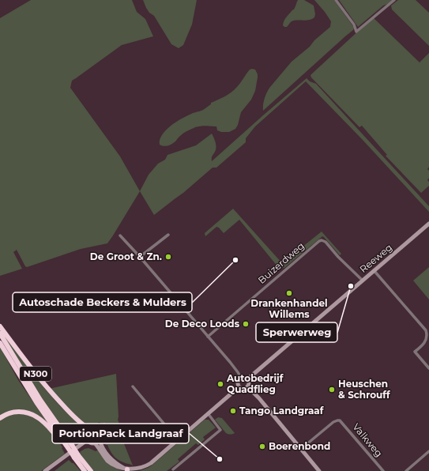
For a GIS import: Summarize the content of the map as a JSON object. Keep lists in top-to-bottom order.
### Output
{
  "streets": {
    "highway": ["N300"],
    "street": ["Reeweg", "Buizerdweg", "Valkweg"]
  },
  "crossings": [
    ["Reeweg", "Buizerdweg"]
  ],
  "places": [
    "De Groot & Zn.",
    "Autoschade Beckers & Mulders",
    "Sperwerweg",
    "Drankenhandel Willems",
    "De Deco Loods",
    "Autobedrijf Quadflieg",
    "Heuschen & Schrouff",
    "Tango Landgraaf",
    "Boerenbond",
    "PortionPack Landgraaf"
  ]
}
